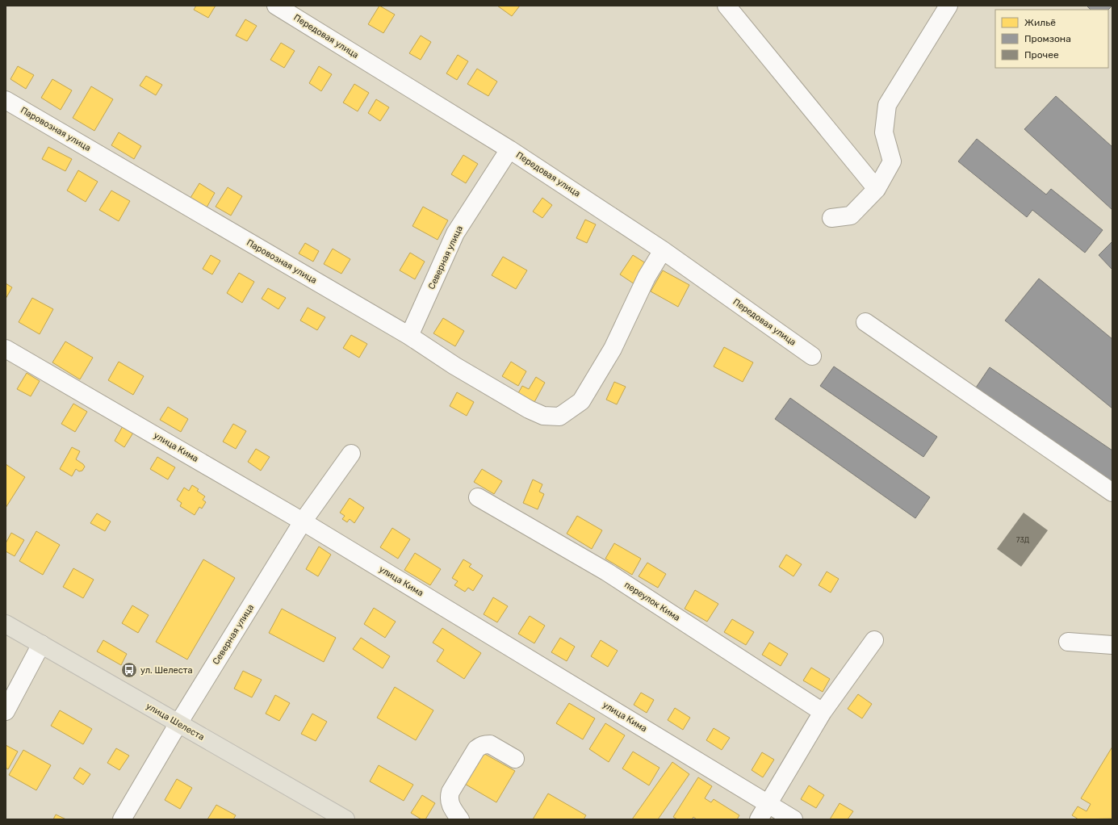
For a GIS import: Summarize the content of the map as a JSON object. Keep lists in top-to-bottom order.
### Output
{
  "streets": {
    "main road": ["улица Шелеста"],
    "street": [
      "Передовая улица",
      "Паровозная улица",
      "Северная улица",
      "улица Кима",
      "переулок Кима"
    ]
  },
  "crossings": [
    ["Передовая улица", "Паровозная улица"],
    ["Передовая улица", "Северная улица"],
    ["Паровозная улица", "Северная улица"],
    ["Северная улица", "улица Кима"],
    ["Северная улица", "улица Шелеста"]
  ],
  "places": {
    "bus stop": ["ул. Шелеста"]
  },
  "house_numbers": ["73Д"],
  "legend": ["Жильё", "Промзона", "Прочее"]
}
